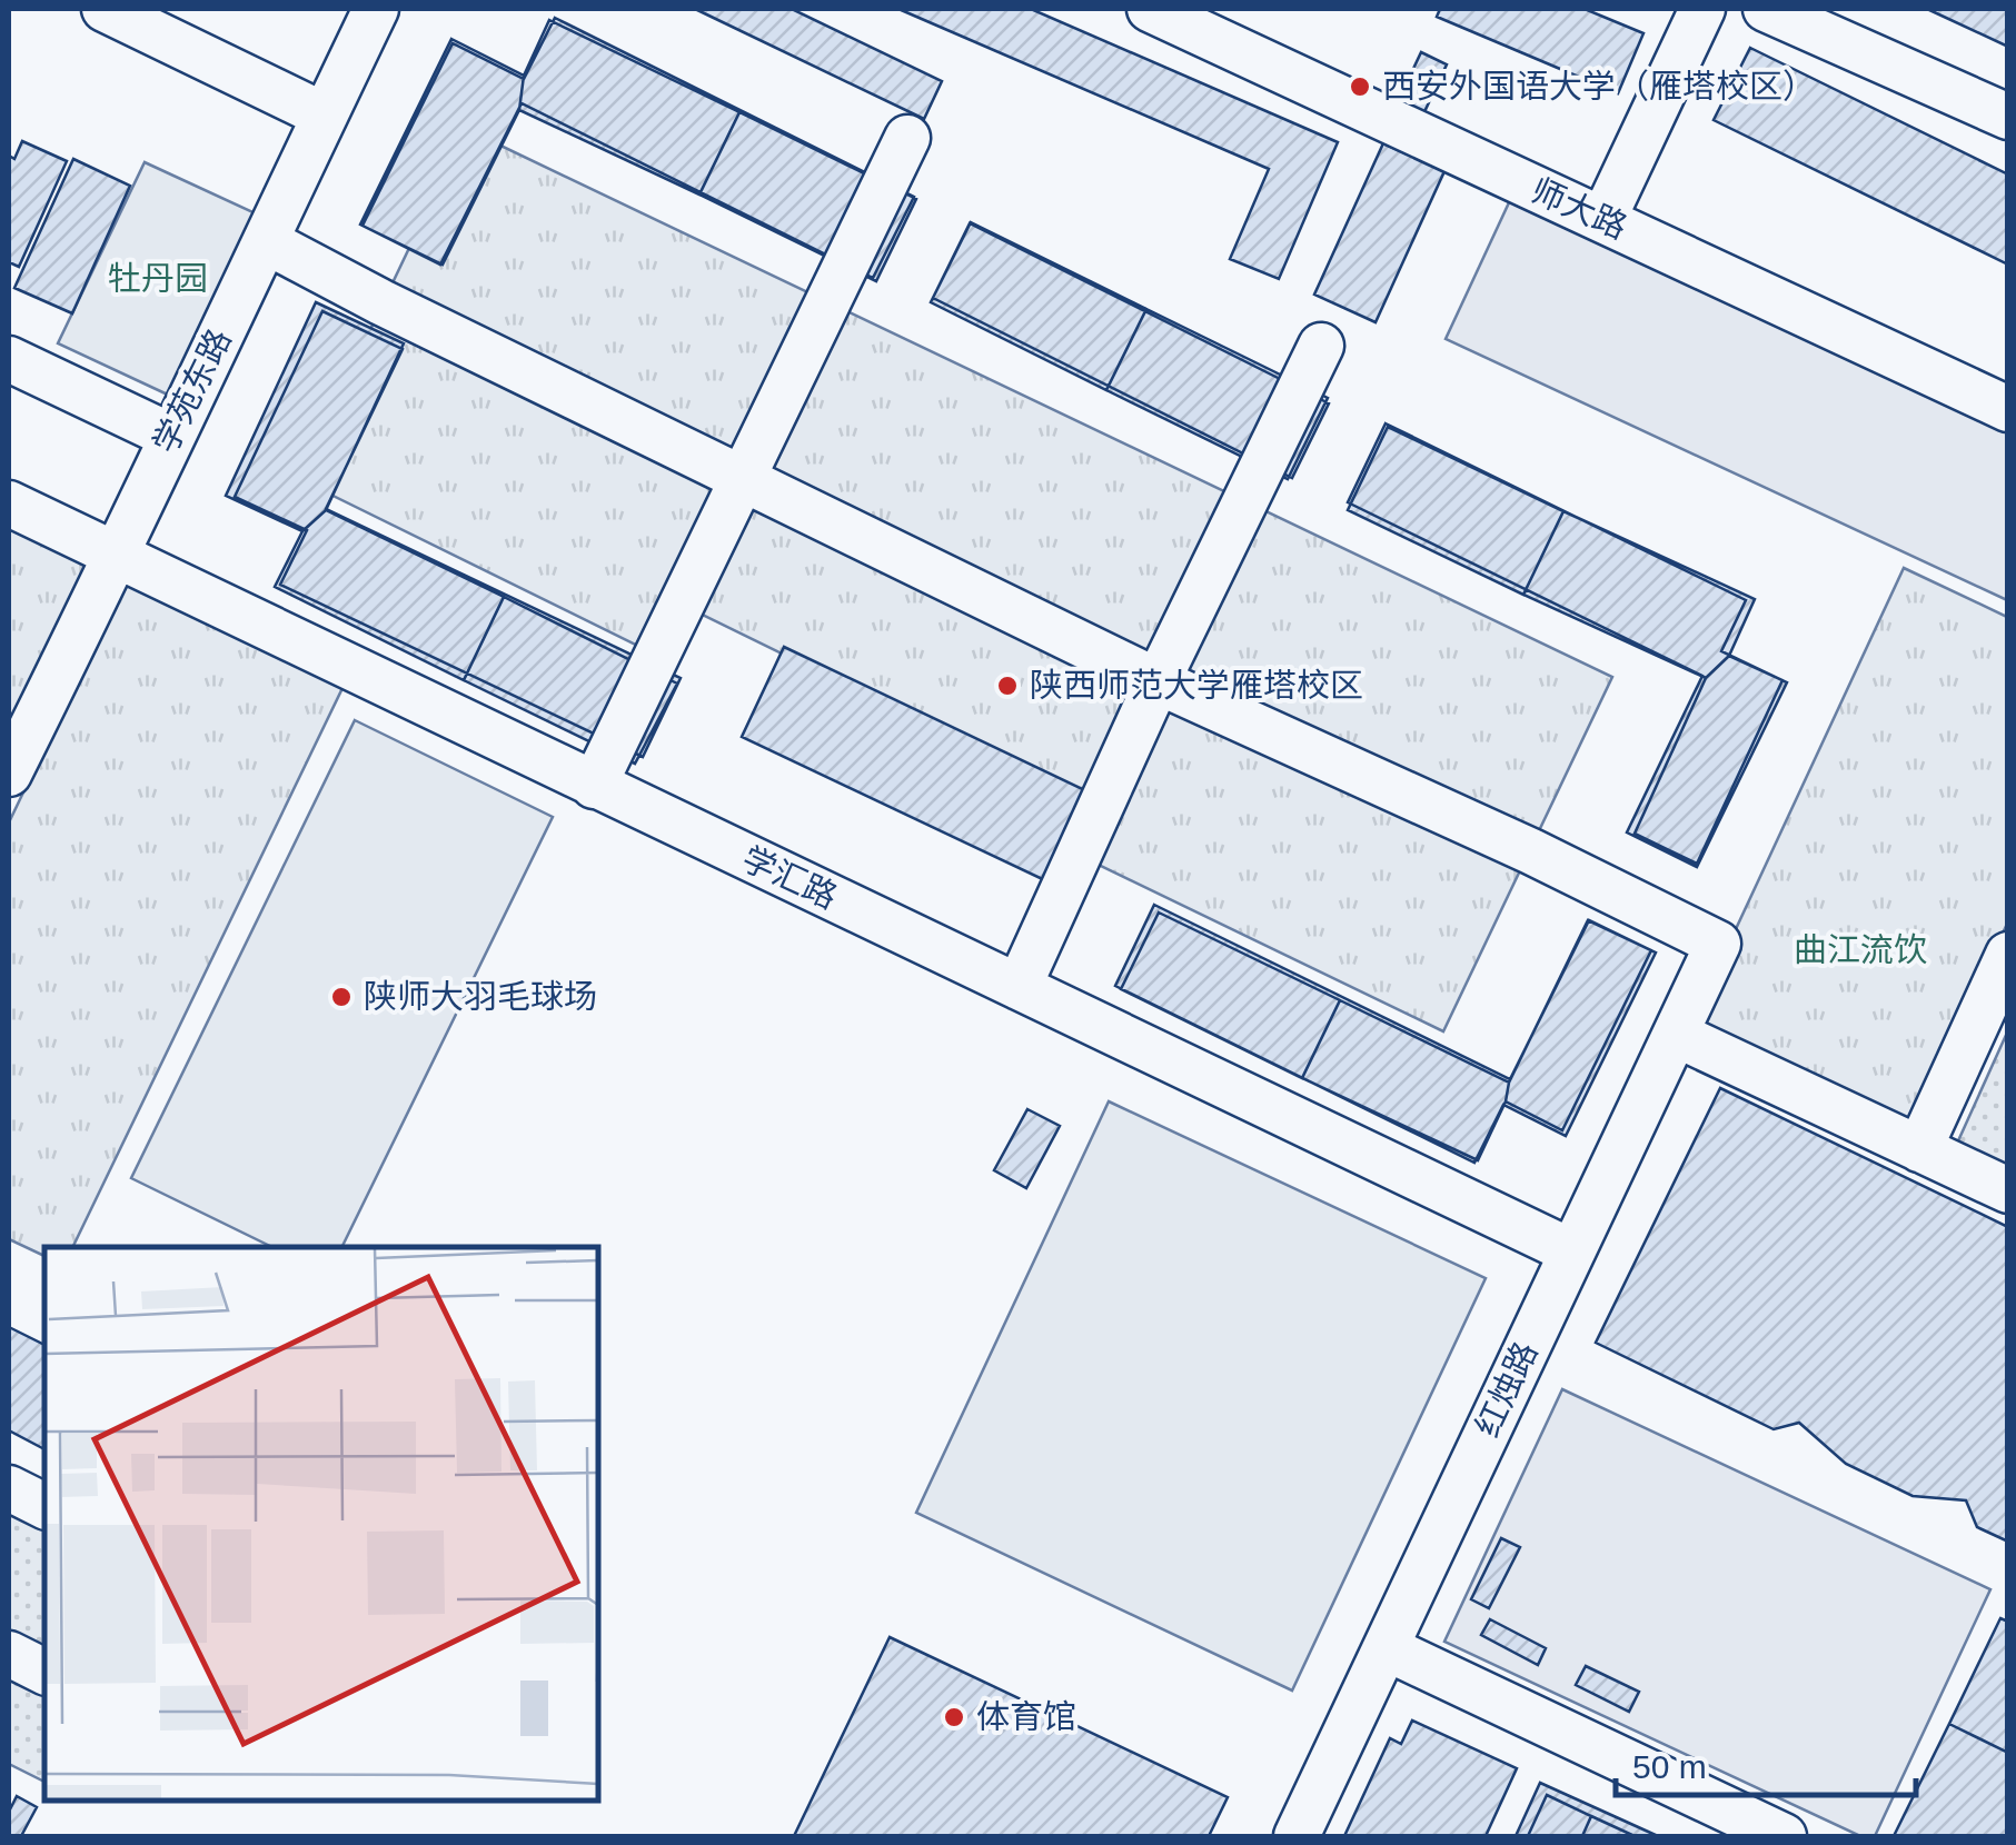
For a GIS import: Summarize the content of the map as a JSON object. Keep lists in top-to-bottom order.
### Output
{
  "streets": {
    "street": [
      "师大路",
      "学苑东路",
      "学汇路",
      "红烛路"
    ]
  },
  "crossings": [
    ["学苑东路", "学汇路"],
    ["学汇路", "红烛路"]
  ],
  "parks": ["牡丹园", "曲江流饮"],
  "places": [
    "西安外国语大学（雁塔校区）",
    "陕西师范大学雁塔校区",
    "陕师大羽毛球场",
    "体育馆"
  ],
  "scale_bar": "50 m"
}
